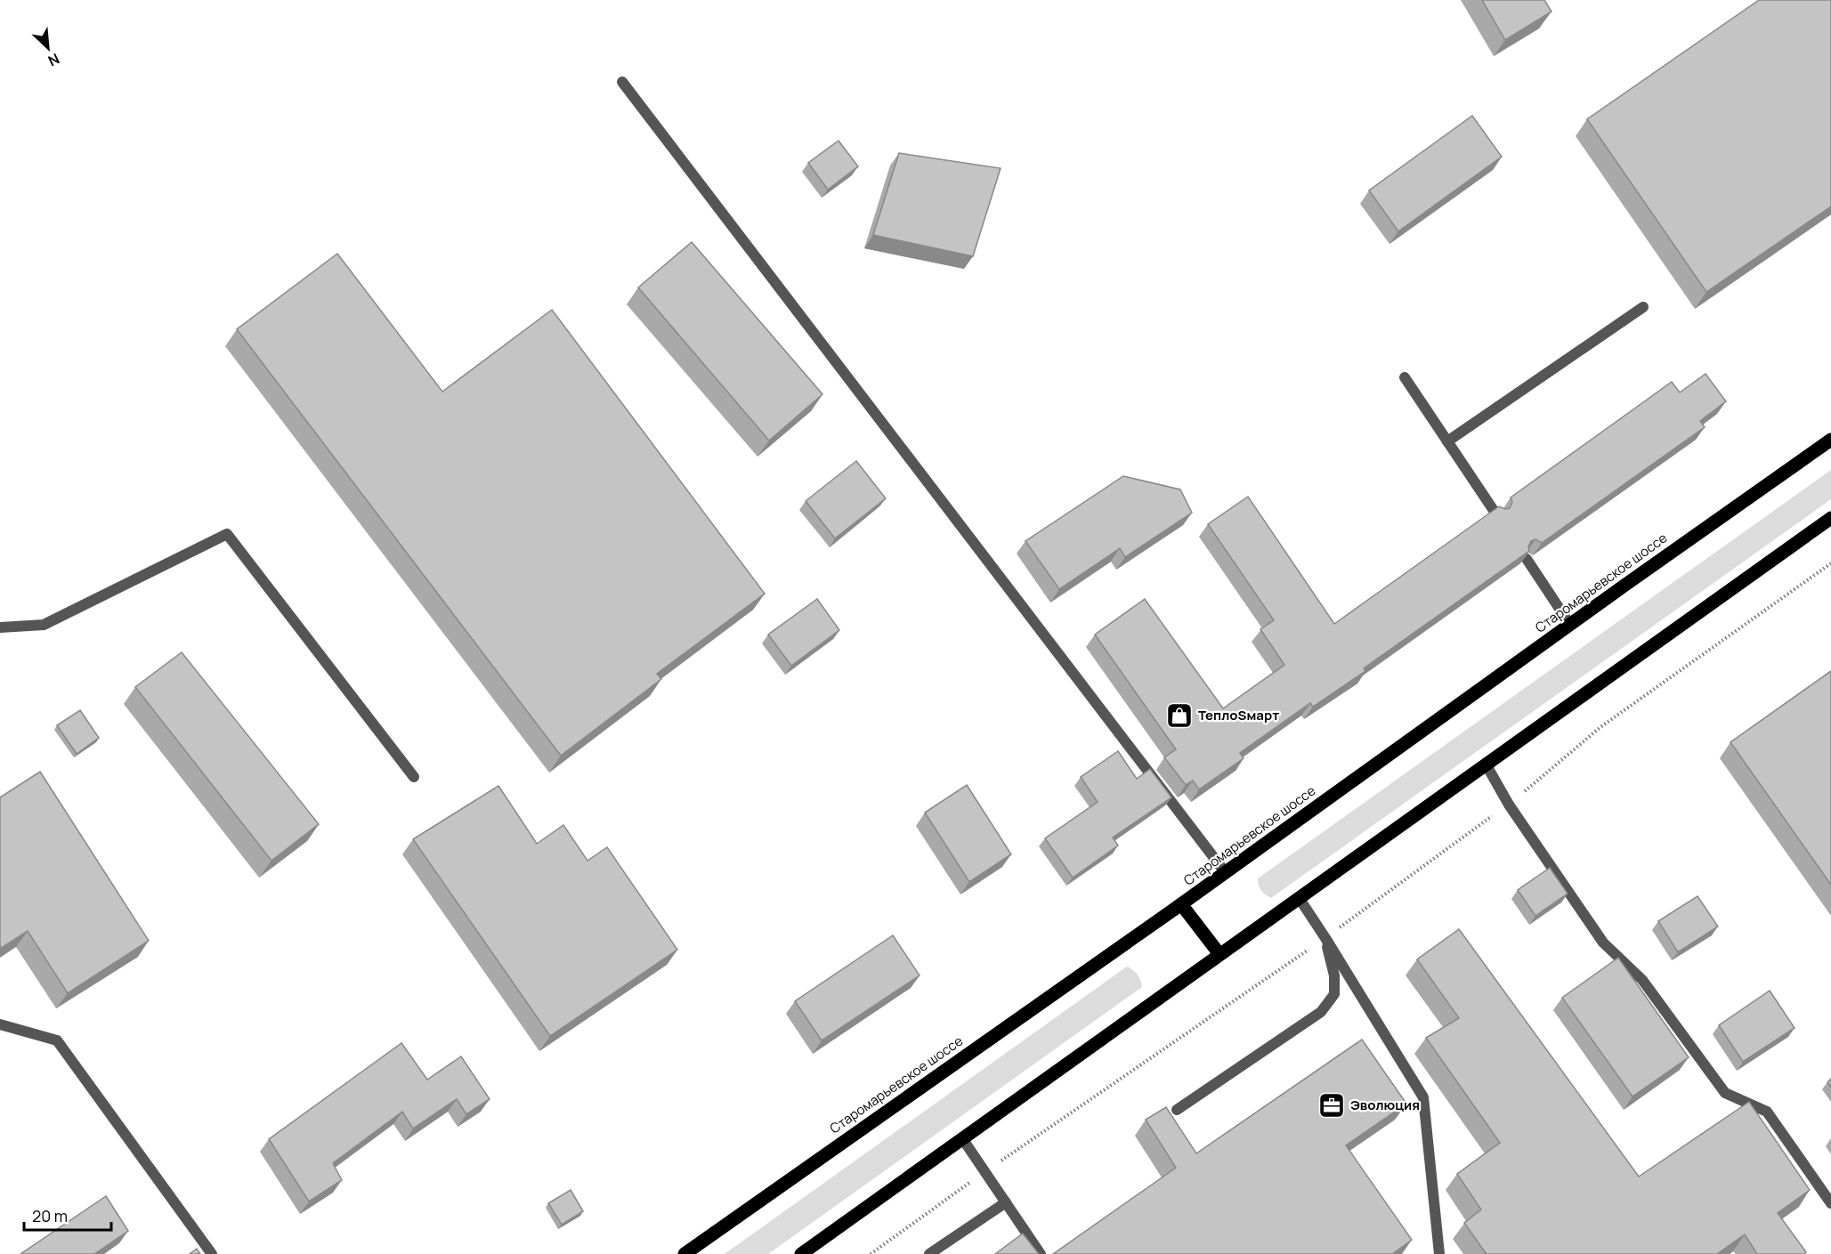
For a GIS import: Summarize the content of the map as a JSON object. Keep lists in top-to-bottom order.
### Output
{
  "streets": {
    "main road": ["Старомарьевское шоссе"]
  },
  "places": {
    "shop": ["ТеплоSмарт"],
    "office": ["Эволюция"]
  },
  "scale_bar": "20 m",
  "north": "bottom right"
}
